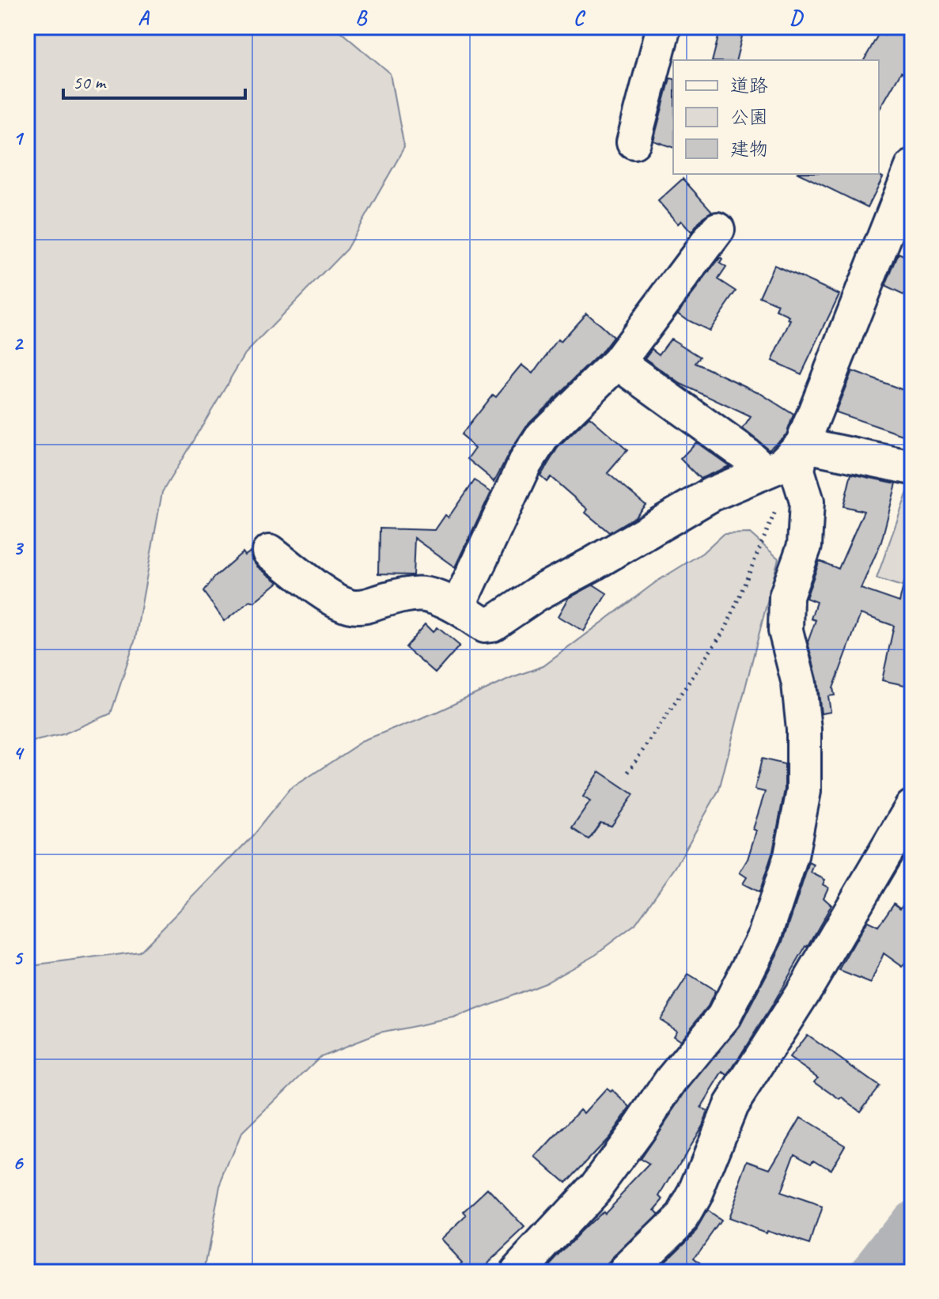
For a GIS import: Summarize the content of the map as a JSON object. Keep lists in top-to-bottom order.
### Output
{
  "legend": ["道路", "公園", "建物"],
  "scale_bar": "50 m",
  "grid": {
    "columns": [
      "A",
      "B",
      "C",
      "D"
    ],
    "rows": [
      "1",
      "2",
      "3",
      "4",
      "5",
      "6"
    ]
  }
}
